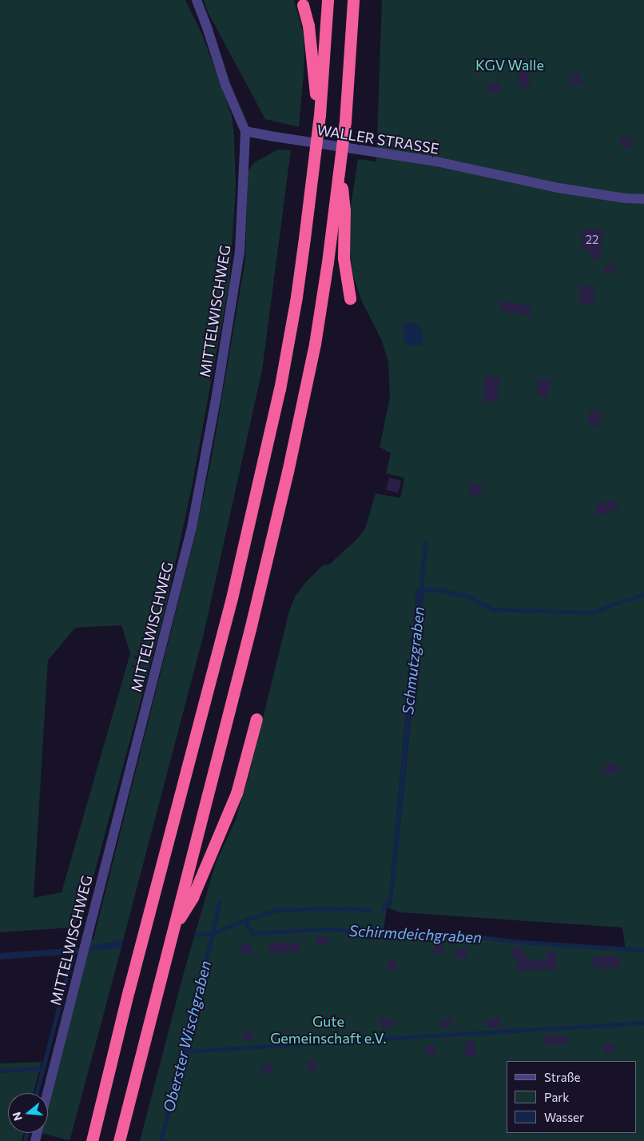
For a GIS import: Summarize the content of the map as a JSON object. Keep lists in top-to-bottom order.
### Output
{
  "streets": {
    "street": ["WALLER STRASSE", "MITTELWISCHWEG"]
  },
  "crossings": [
    ["WALLER STRASSE", "MITTELWISCHWEG"]
  ],
  "water": ["Schmutzgraben", "Schirmdeichgraben", "Oberster Wischgraben"],
  "parks": ["KGV Walle", "Gute Gemeinschaft e.V."],
  "house_numbers": ["22"],
  "legend": ["Straße", "Park", "Wasser"],
  "north": "left"
}
